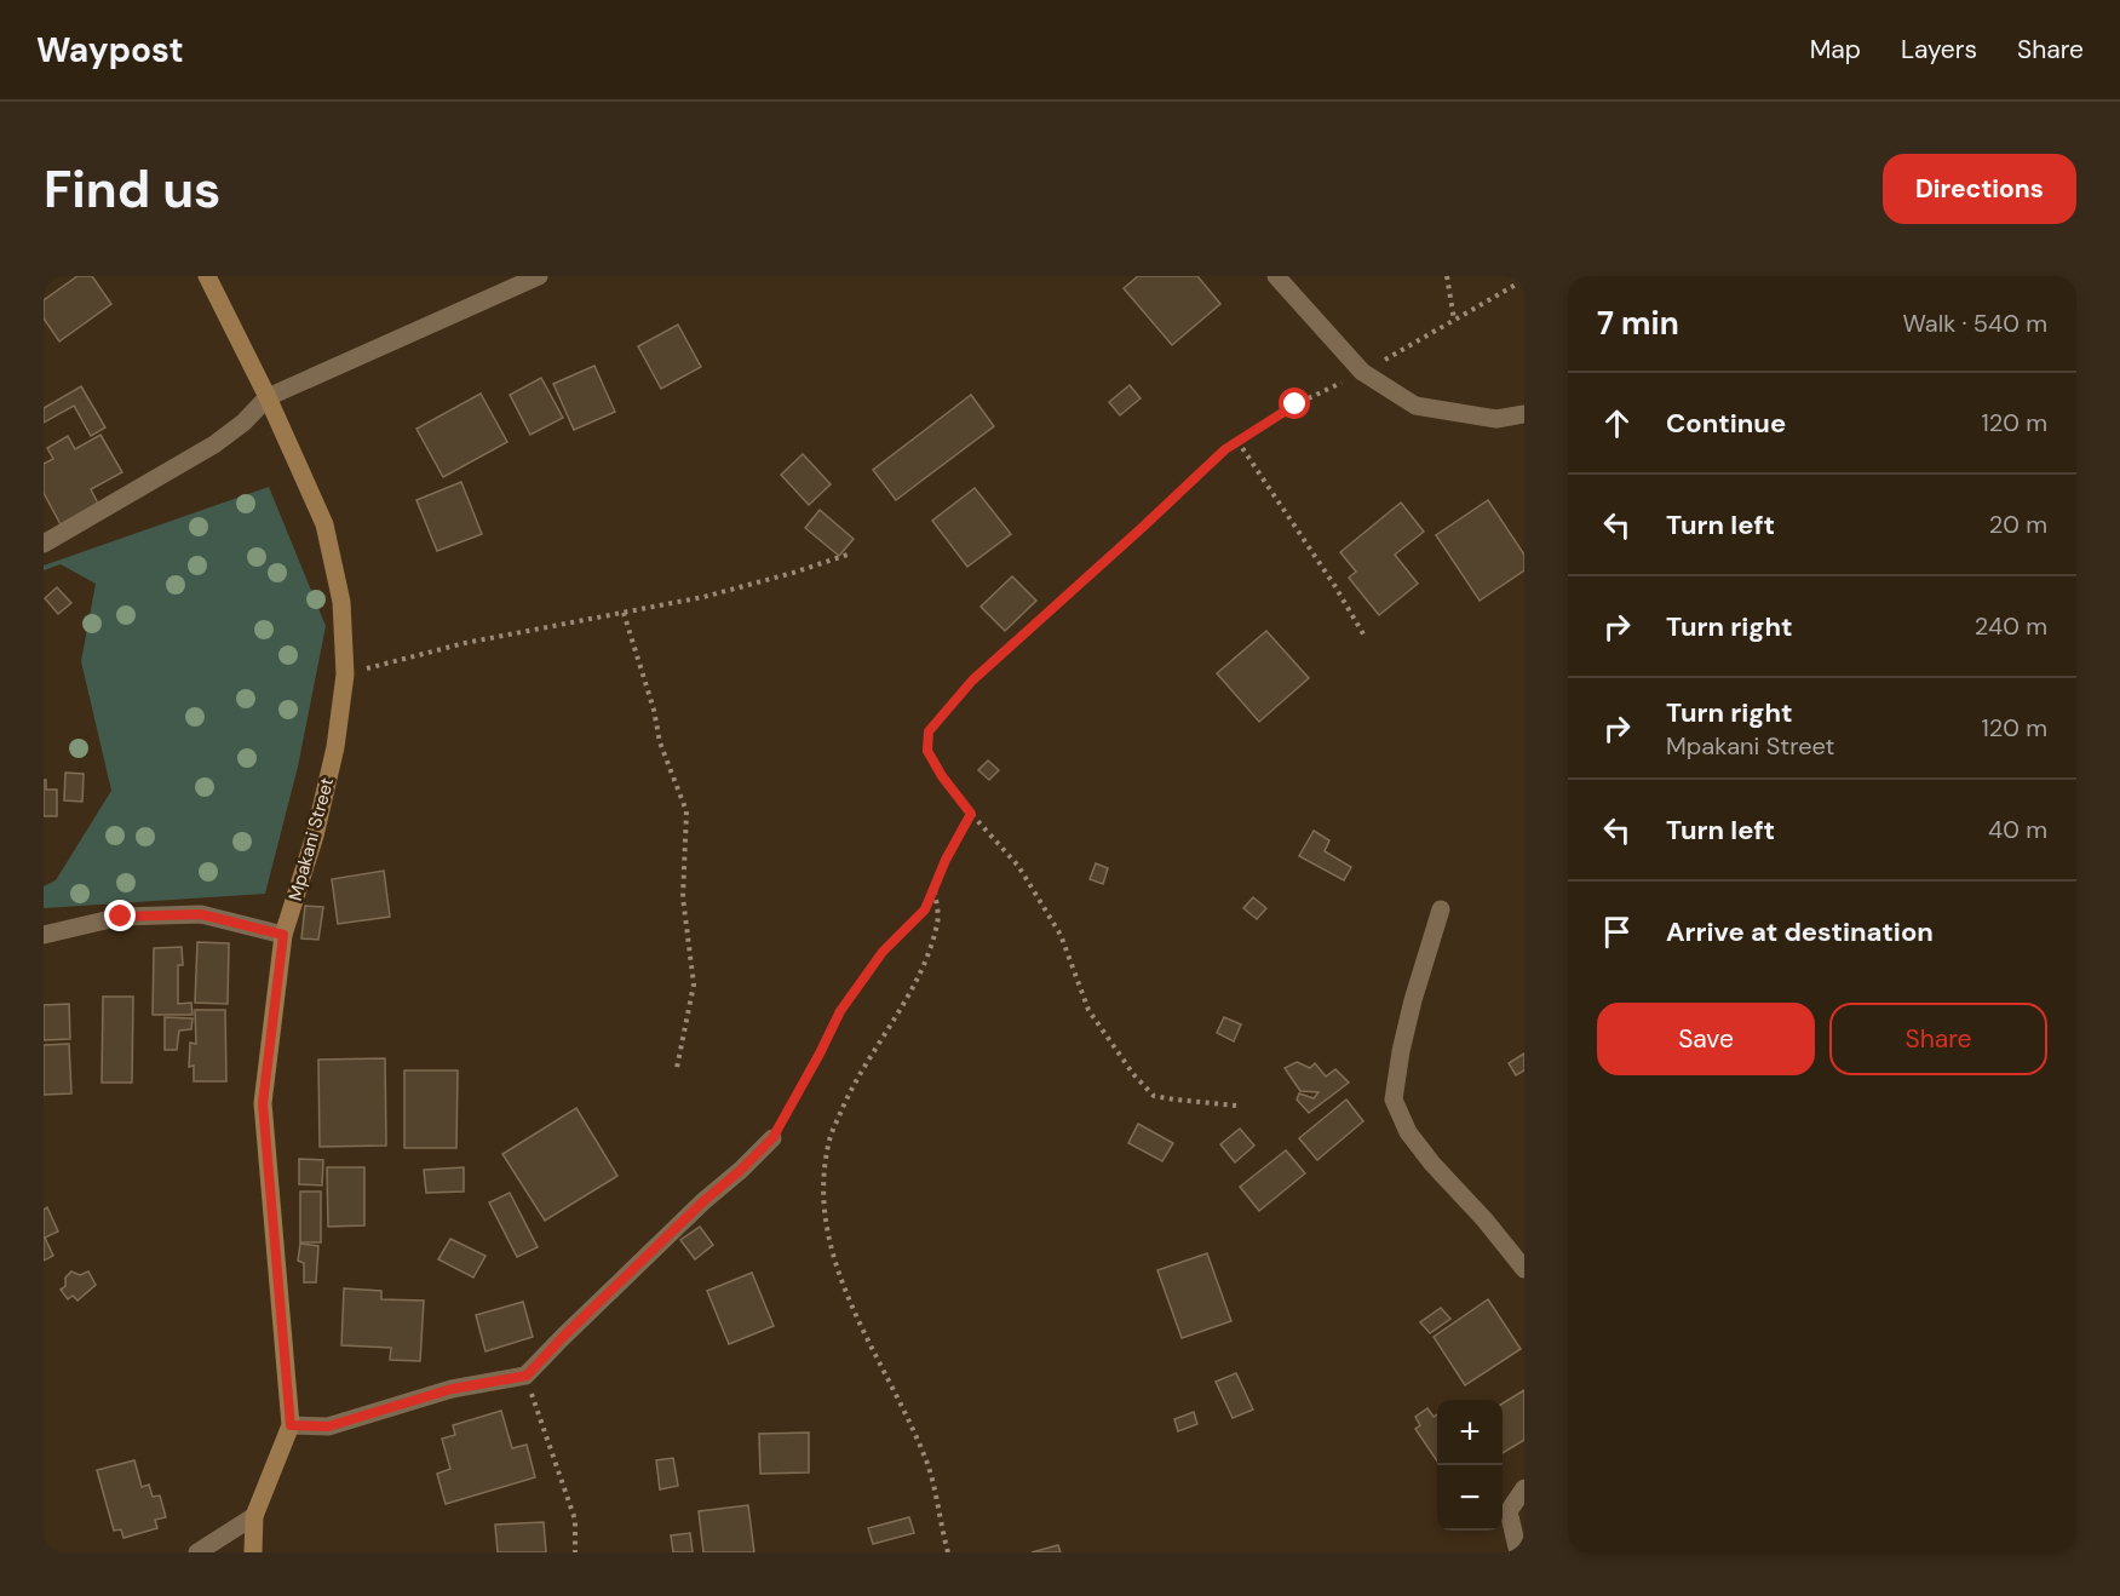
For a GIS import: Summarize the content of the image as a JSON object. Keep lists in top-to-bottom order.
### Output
{
  "streets": {
    "street": ["Mpakani Street"]
  },
  "page": {
    "header": "Waypost",
    "nav": ["Map", "Layers", "Share"],
    "buttons": [
      "Directions",
      ["Save", "Share"]
    ],
    "title": "Find us",
    "heading": ["7 min", "Walk · 540 m"],
    "list": [
      ["Continue", "120 m"],
      ["Turn left", "20 m"],
      ["Turn right", "240 m"],
      ["Turn right", "Mpakani Street", "120 m"],
      ["Turn left", "40 m"],
      "Arrive at destination"
    ],
    "map_buttons": ["+", "−"]
  }
}
